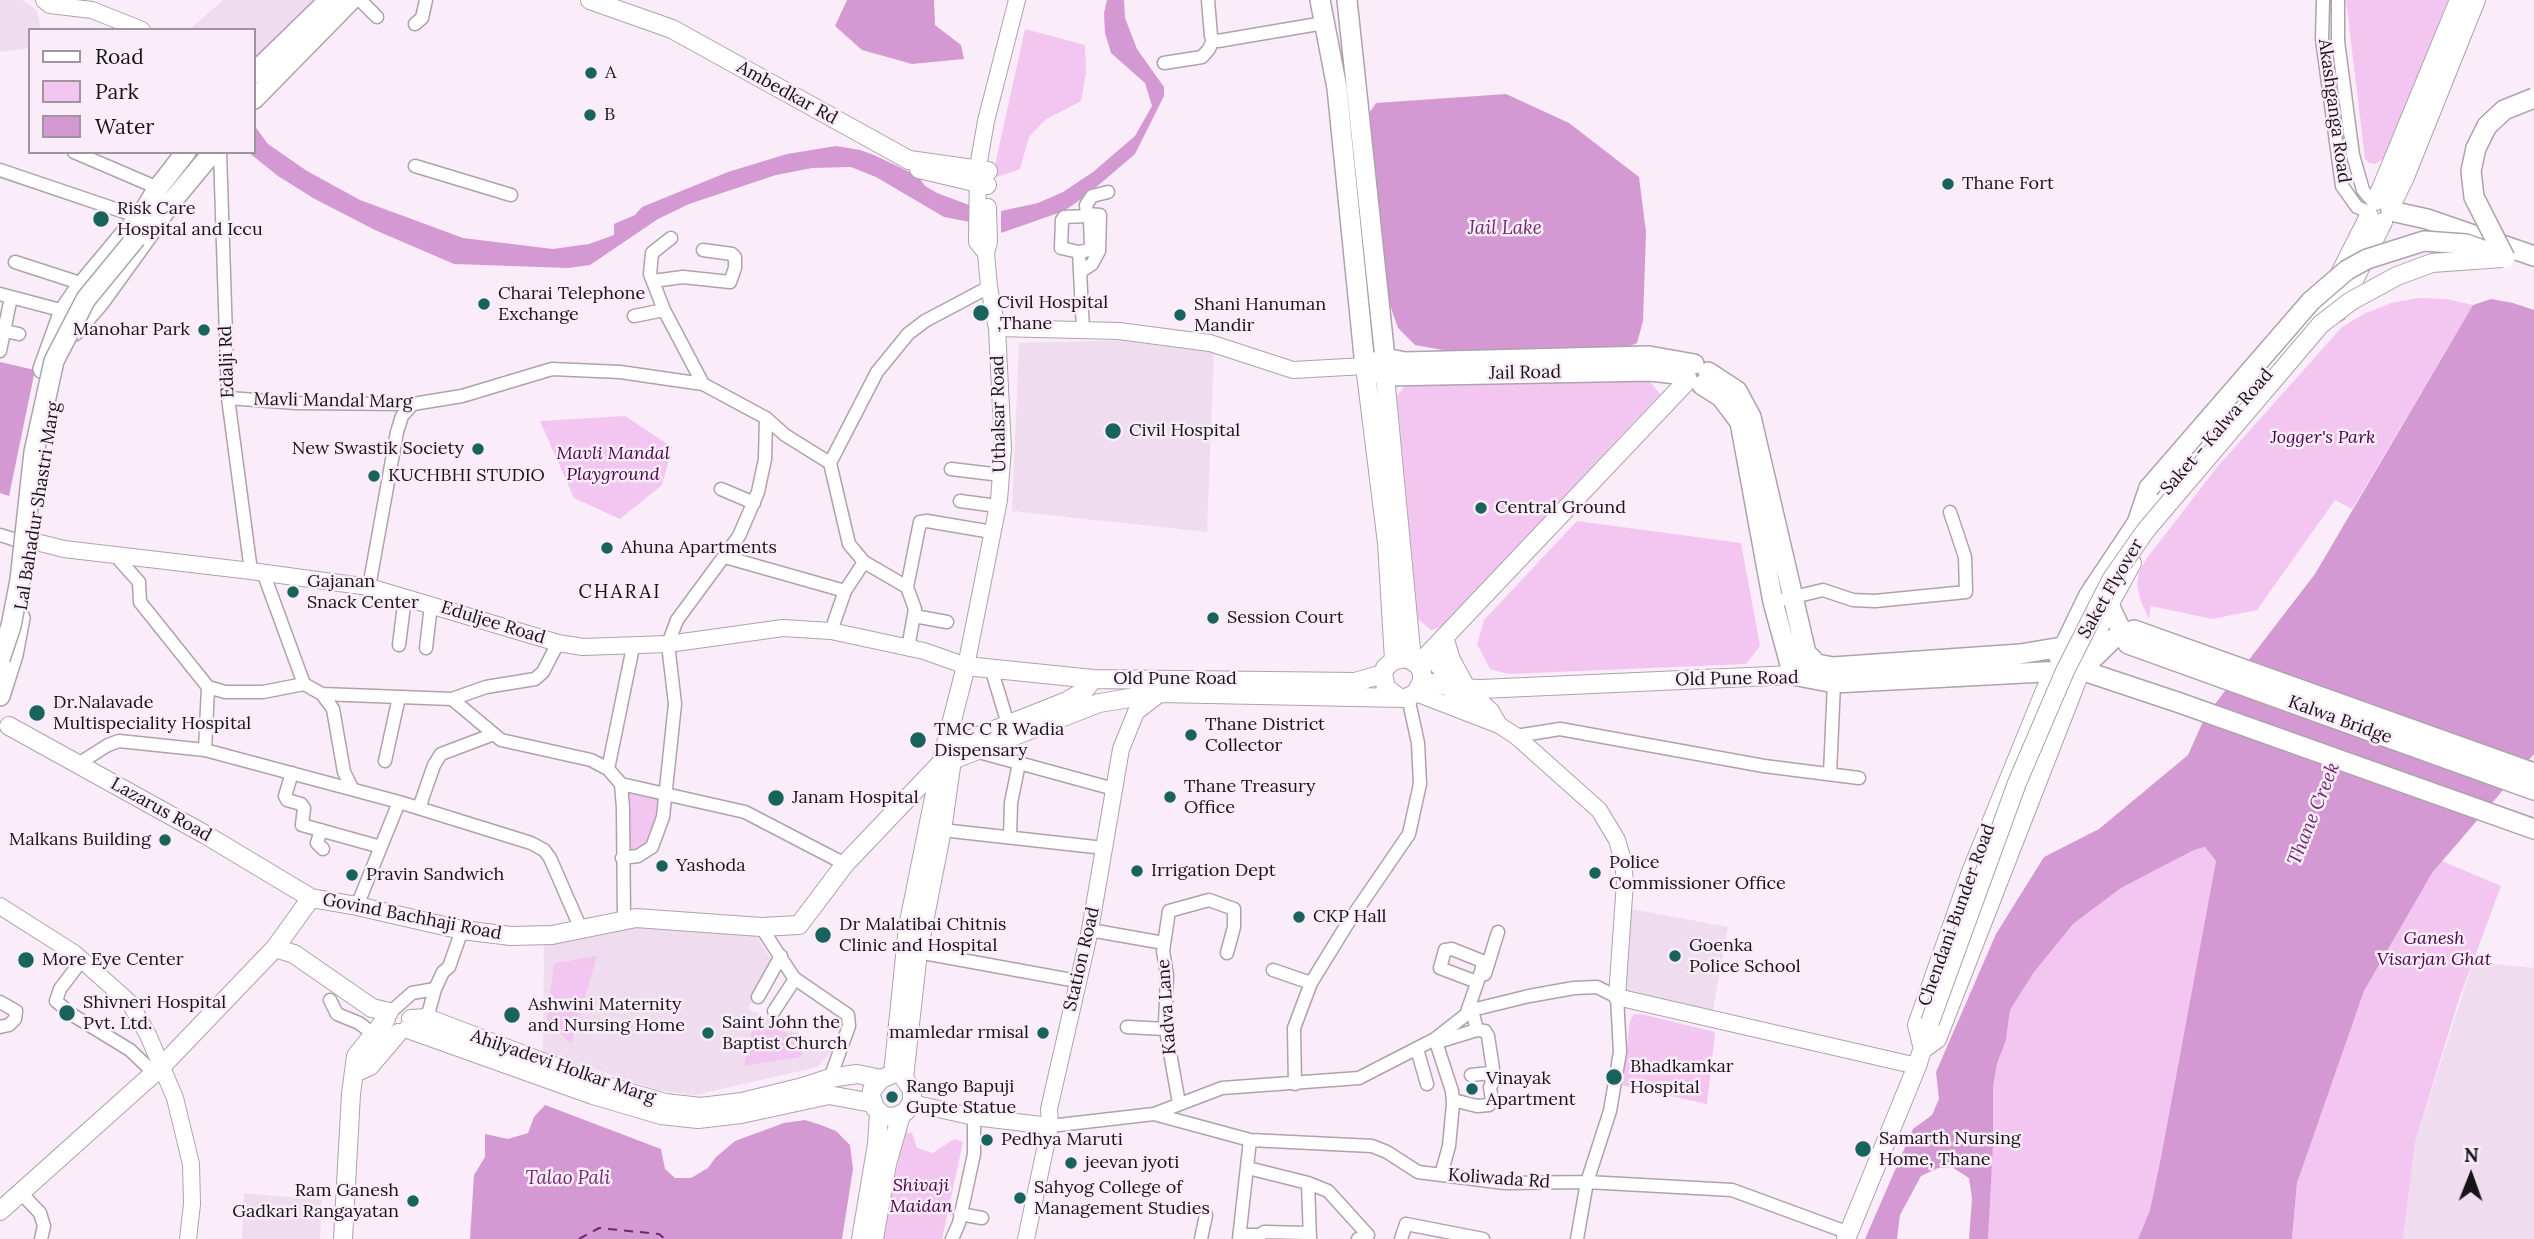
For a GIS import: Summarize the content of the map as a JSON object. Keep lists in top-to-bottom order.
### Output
{
  "streets": {
    "main road": [
      "Ambedkar Rd",
      "Saket - Kalwa Road",
      "Lal Bahadur Shastri Marg",
      "Saket Flyover",
      "Old Pune Road",
      "Kalwa Bridge",
      "Lazarus Road",
      "Chendani Bunder Road",
      "Govind Bachhaji Road",
      "Ahilyadevi Holkar Marg"
    ],
    "street": [
      "Akashganga Road",
      "Edalji Rd",
      "Mavli Mandal Marg",
      "Uthalsar Road",
      "Eduljee Road",
      "Station Road",
      "Kadva Lane",
      "Koliwada Rd"
    ]
  },
  "crossings": [
    ["Ambedkar Rd", "Uthalsar Road"],
    ["Akashganga Road", "Saket - Kalwa Road"],
    ["Edalji Rd", "Mavli Mandal Marg"],
    ["Edalji Rd", "Eduljee Road"],
    ["Uthalsar Road", "Eduljee Road"],
    ["Uthalsar Road", "Old Pune Road"],
    ["Saket - Kalwa Road", "Saket Flyover"],
    ["Saket - Kalwa Road", "Old Pune Road"],
    ["Lal Bahadur Shastri Marg", "Eduljee Road"],
    ["Saket Flyover", "Chendani Bunder Road"],
    ["Eduljee Road", "Old Pune Road"],
    ["Old Pune Road", "Chendani Bunder Road"],
    ["Old Pune Road", "Govind Bachhaji Road"],
    ["Old Pune Road", "Station Road"],
    ["Lazarus Road", "Govind Bachhaji Road"],
    ["Chendani Bunder Road", "Koliwada Rd"],
    ["Station Road", "Kadva Lane"]
  ],
  "districts": ["CHARAI"],
  "water": ["Jail Lake", "Thane Creek", "Talao Pali"],
  "parks": [
    "Jogger's Park",
    "Mavli Mandal Playground",
    "Ganesh Visarjan Ghat",
    "Shivaji Maidan"
  ],
  "places": [
    "A",
    "B",
    "Thane Fort",
    "Risk Care Hospital and Iccu",
    "Charai Telephone Exchange",
    "Civil Hospital ,Thane",
    "Shani Hanuman Mandir",
    "Manohar Park",
    "Civil Hospital",
    "New Swastik Society",
    "KUCHBHI STUDIO",
    "Central Ground",
    "Ahuna Apartments",
    "Gajanan Snack Center",
    "Session Court",
    "Dr.Nalavade Multispeciality Hospital",
    "Thane District Collector",
    "TMC C R Wadia Dispensary",
    "Thane Treasury Office",
    "Janam Hospital",
    "Malkans Building",
    "Yashoda",
    "Irrigation Dept",
    "Police Commissioner Office",
    "Pravin Sandwich",
    "CKP Hall",
    "Dr Malatibai Chitnis Clinic and Hospital",
    "Goenka Police School",
    "More Eye Center",
    "Shivneri Hospital Pvt. Ltd.",
    "Ashwini Maternity and Nursing Home",
    "Saint John the Baptist Church",
    "mamledar rmisal",
    "Bhadkamkar Hospital",
    "Vinayak Apartment",
    "Rango Bapuji Gupte Statue",
    "Pedhya Maruti",
    "Samarth Nursing Home, Thane",
    "jeevan jyoti",
    "Sahyog College of Management Studies",
    "Ram Ganesh Gadkari Rangayatan"
  ],
  "legend": ["Road", "Park", "Water"],
  "north": "top"
}
